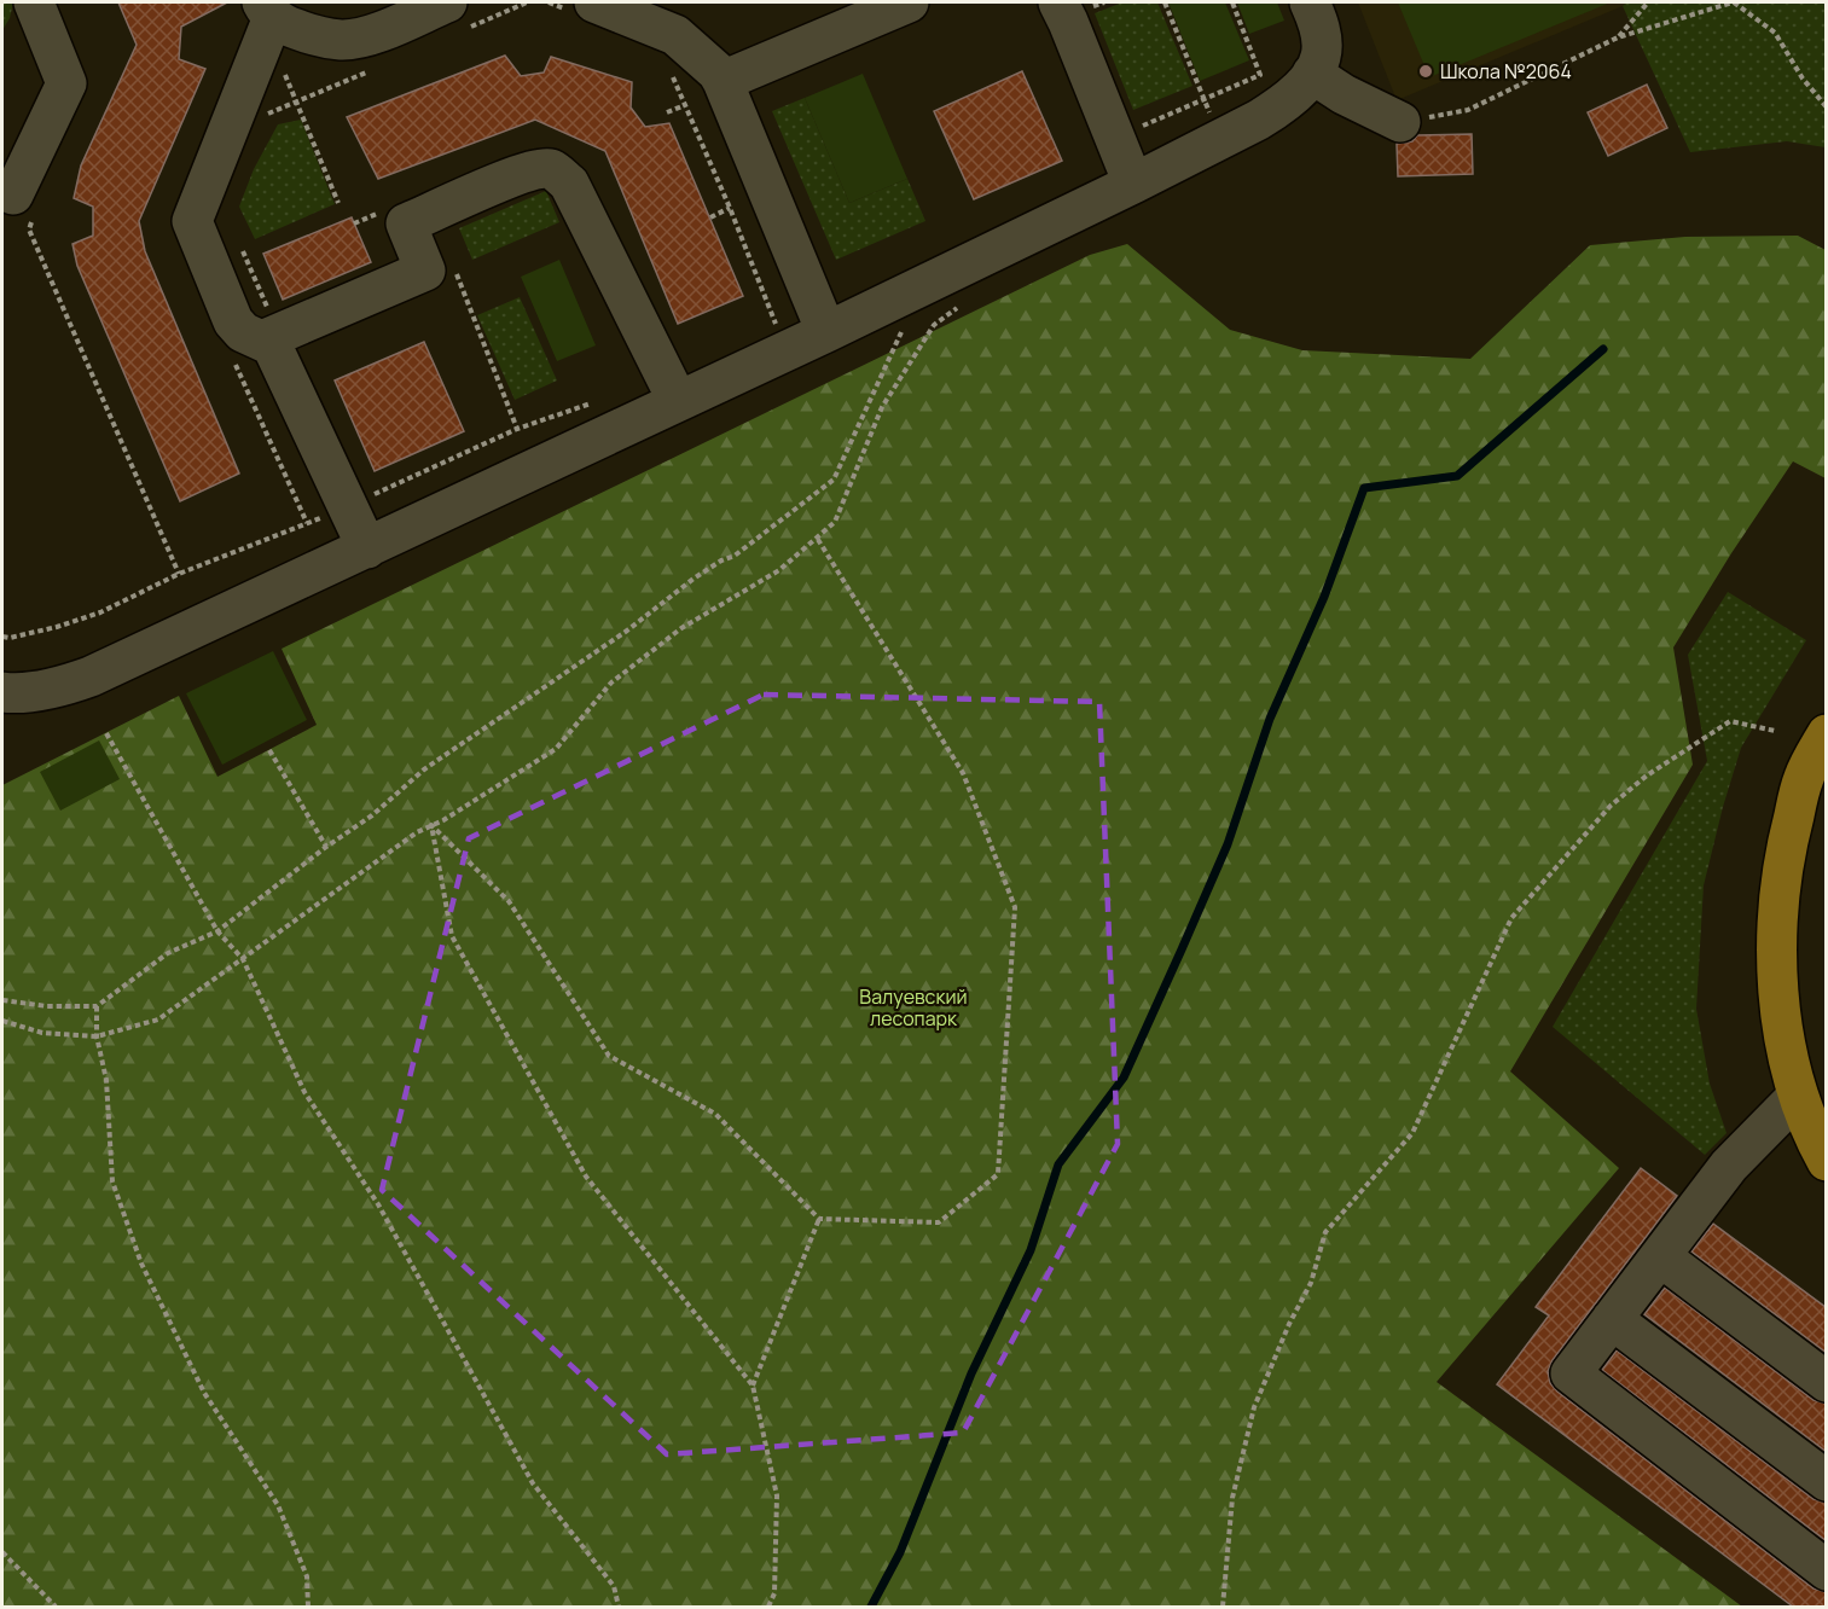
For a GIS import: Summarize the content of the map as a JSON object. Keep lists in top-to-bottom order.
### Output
{
  "parks": ["Валуевский лесопарк"],
  "places": ["Школа №2064"]
}
